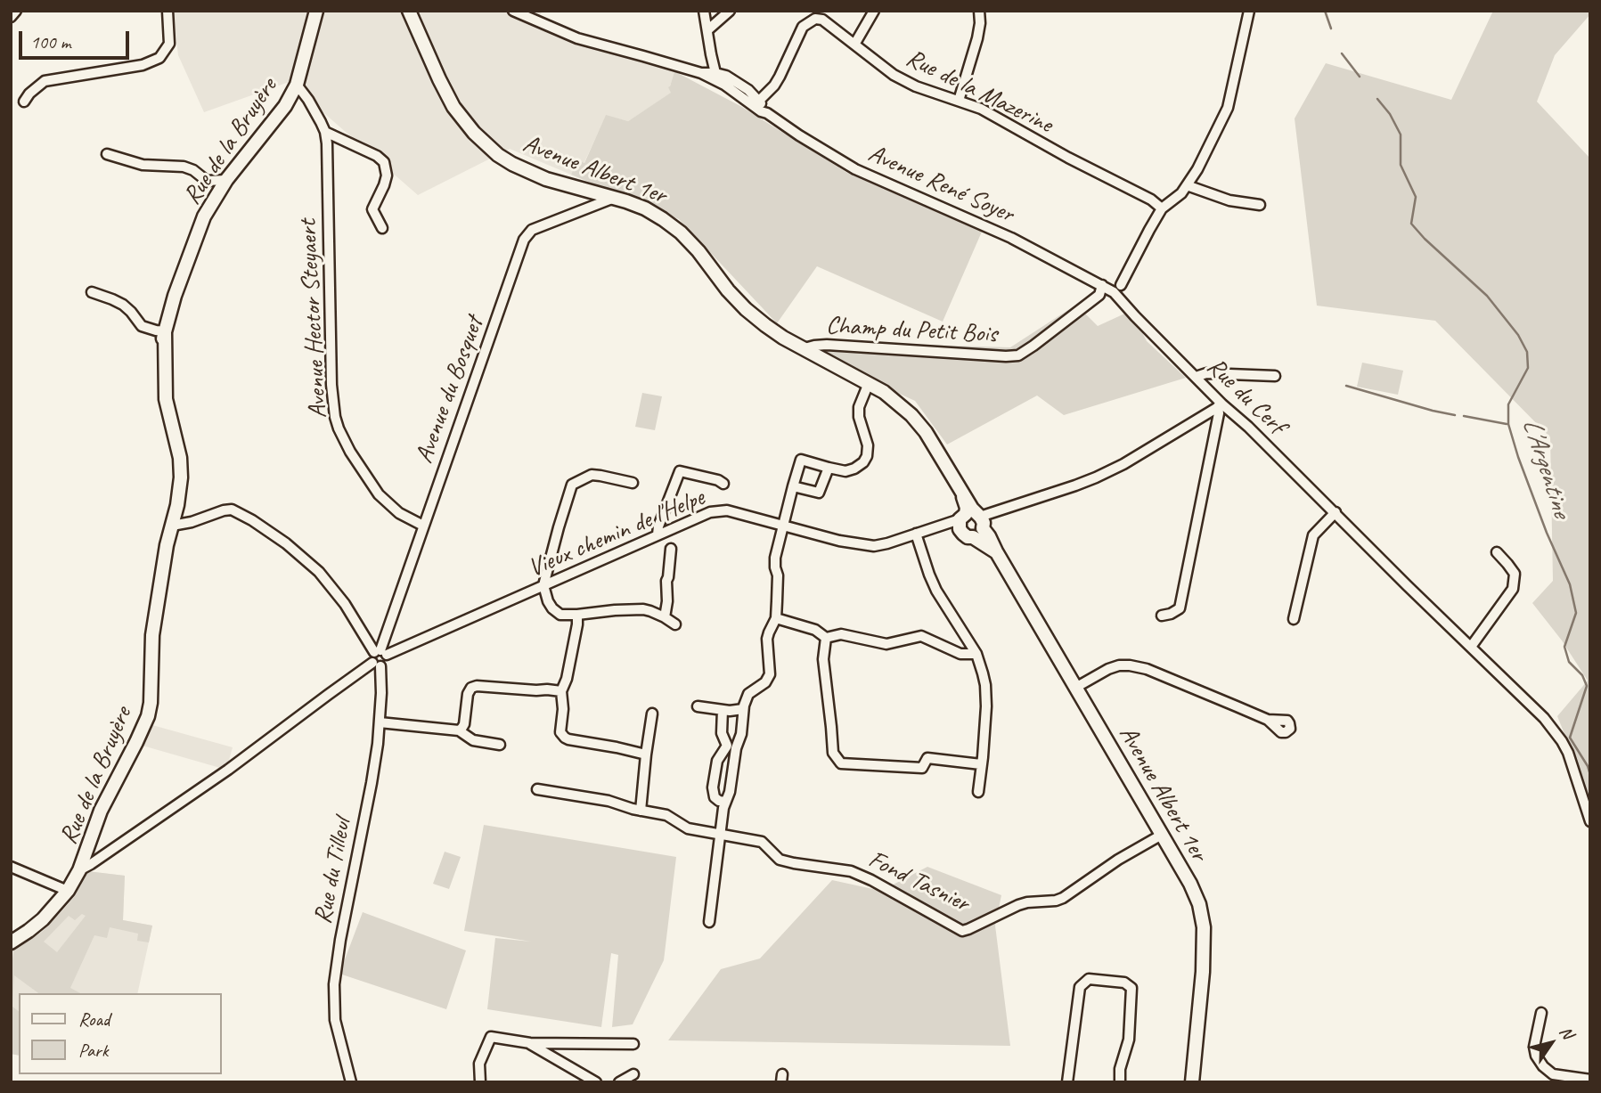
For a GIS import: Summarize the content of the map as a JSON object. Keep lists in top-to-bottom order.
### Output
{
  "streets": {
    "main road": ["Rue de la Bruyère", "Avenue Albert 1er"],
    "street": [
      "Rue de la Mazerine",
      "Avenue René Soyer",
      "Avenue Hector Steyaert",
      "Champ du Petit Bois",
      "Avenue du Bosquet",
      "Rue du Cerf",
      "Vieux chemin de l'Helpe",
      "Rue du Tilleul",
      "Fond Tasnier"
    ]
  },
  "crossings": [
    ["Rue de la Mazerine", "Avenue René Soyer"],
    ["Rue de la Bruyère", "Avenue Hector Steyaert"],
    ["Avenue Albert 1er", "Champ du Petit Bois"],
    ["Avenue Albert 1er", "Avenue du Bosquet"],
    ["Avenue Albert 1er", "Vieux chemin de l'Helpe"],
    ["Avenue Albert 1er", "Fond Tasnier"],
    ["Avenue René Soyer", "Champ du Petit Bois"],
    ["Avenue René Soyer", "Rue du Cerf"],
    ["Avenue Hector Steyaert", "Avenue du Bosquet"],
    ["Avenue du Bosquet", "Vieux chemin de l'Helpe"],
    ["Rue du Cerf", "Vieux chemin de l'Helpe"]
  ],
  "water": ["L'Argentine"],
  "legend": ["Road", "Park"],
  "scale_bar": "100 m",
  "north": "top right"
}
